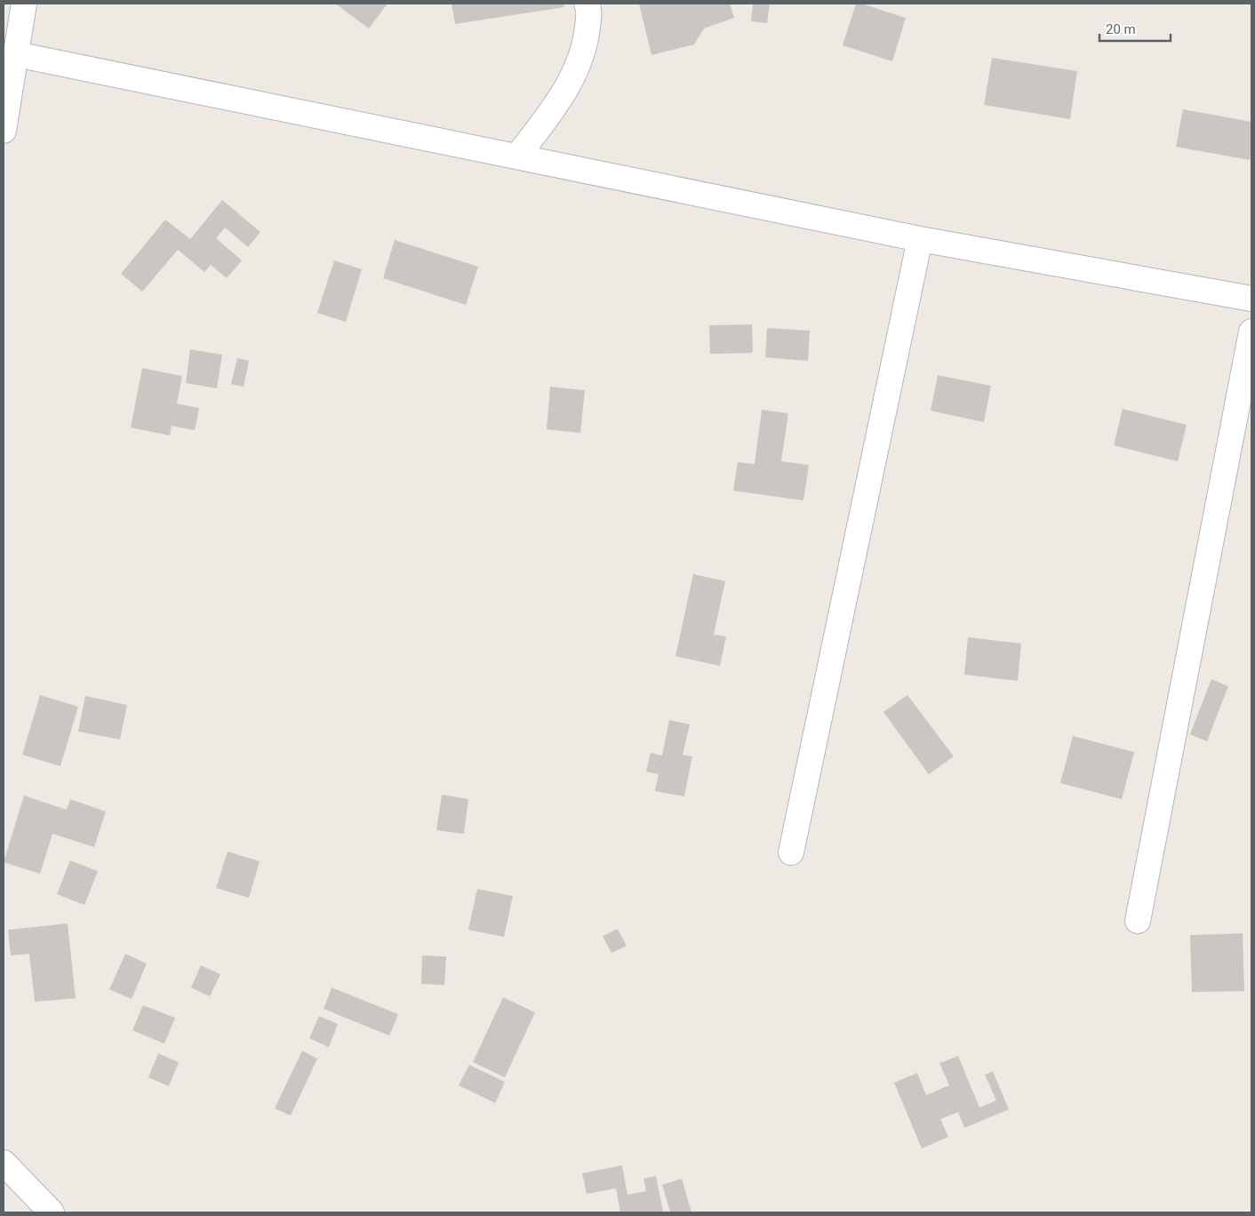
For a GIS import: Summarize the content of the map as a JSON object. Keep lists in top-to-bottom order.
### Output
{
  "scale_bar": "20 m"
}
